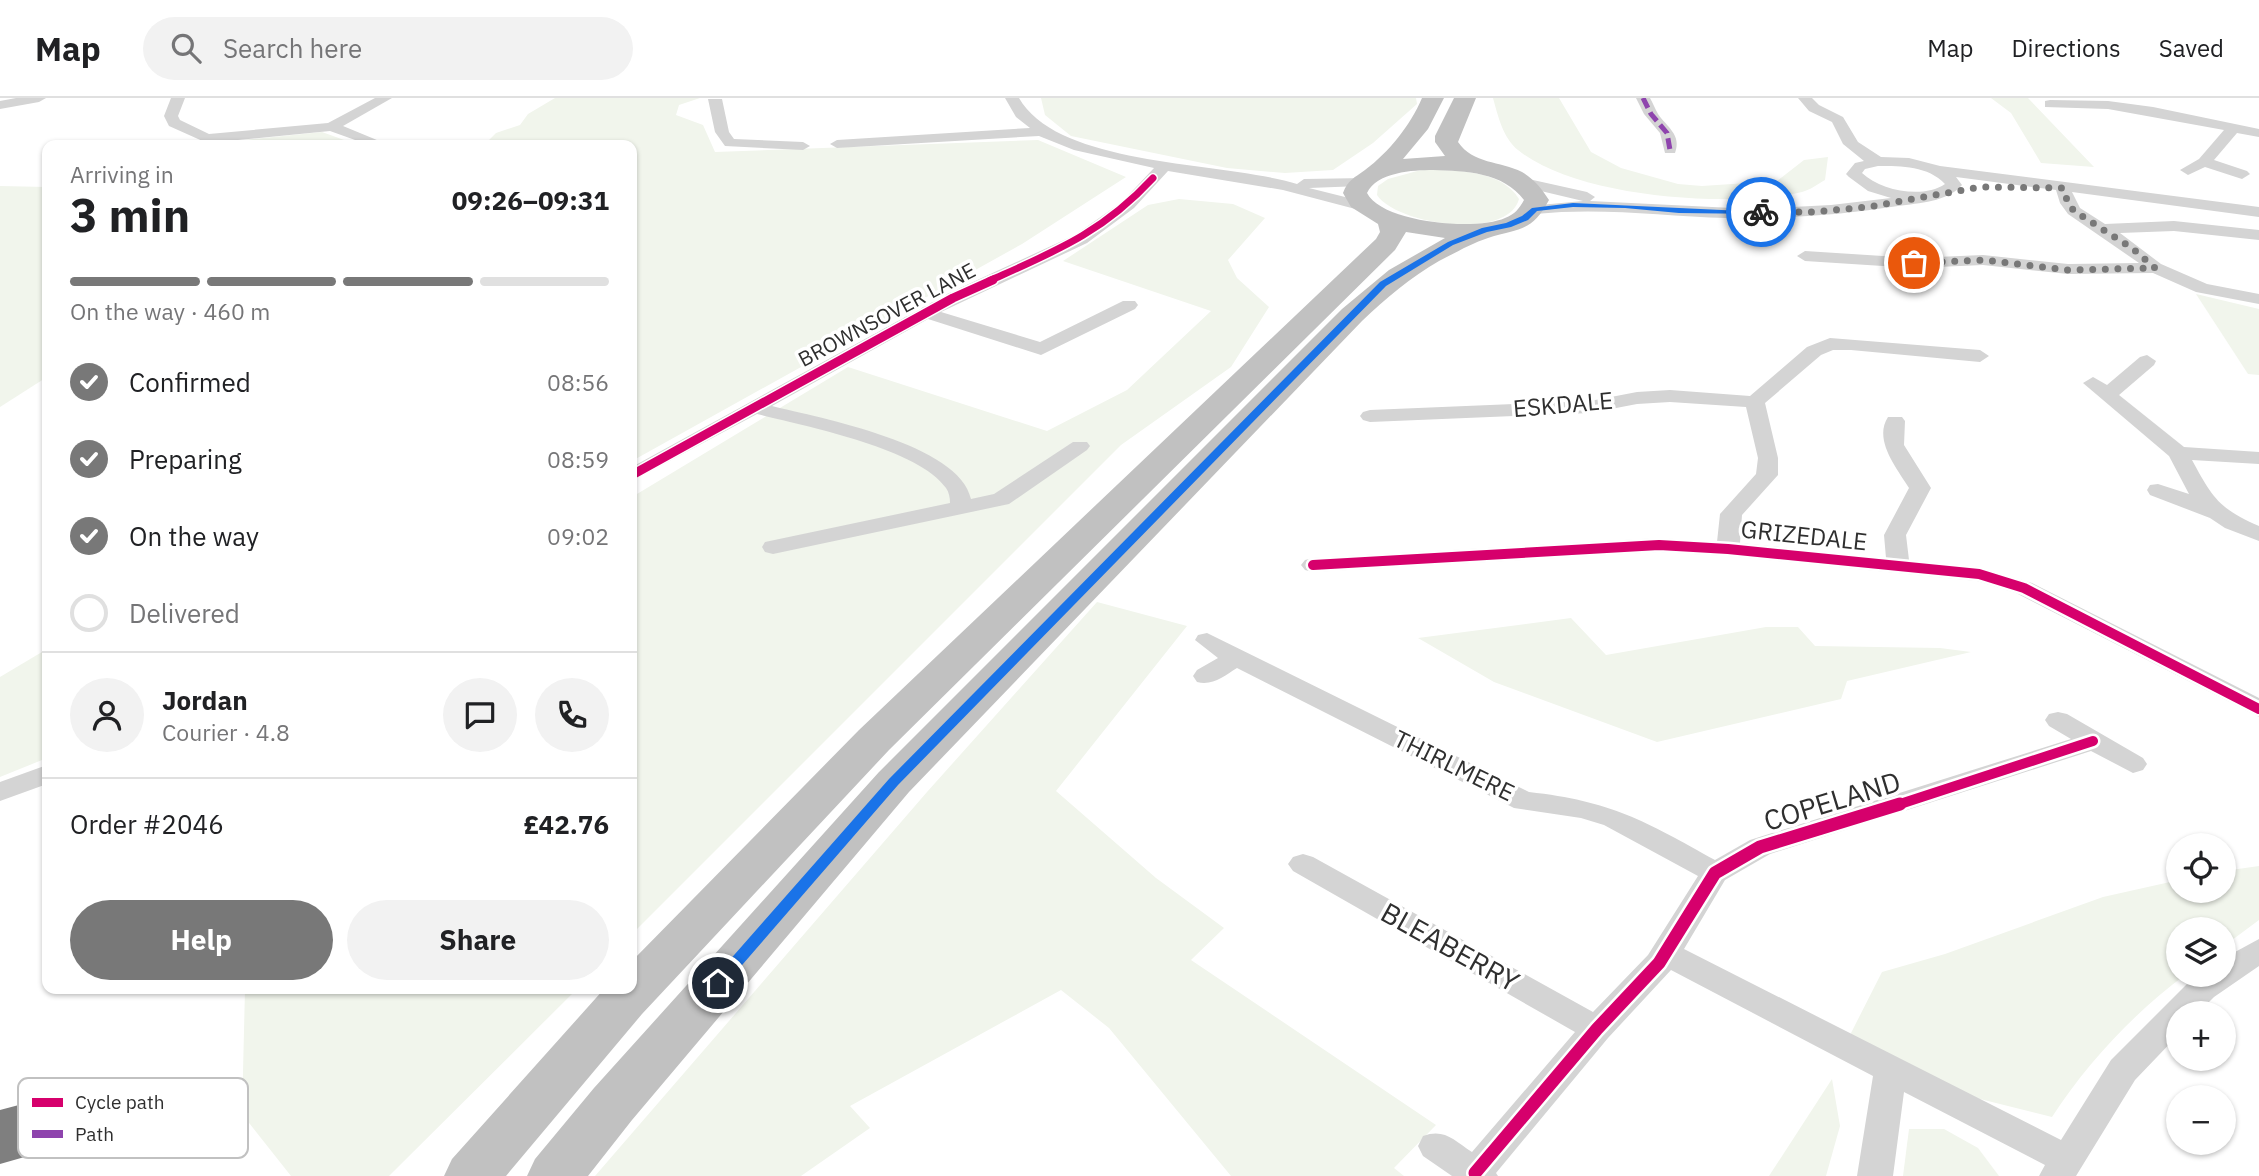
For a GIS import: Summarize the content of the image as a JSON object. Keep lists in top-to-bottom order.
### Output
{
  "streets": {
    "street": [
      "BROWNSOVER LANE",
      "ESKDALE",
      "GRIZEDALE",
      "THIRLMERE",
      "COPELAND",
      "BLEABERRY"
    ]
  },
  "crossings": [
    ["THIRLMERE", "COPELAND"],
    ["COPELAND", "BLEABERRY"]
  ],
  "legend": ["Cycle path", "Path"],
  "page": {
    "header": "Map",
    "search": "Search here",
    "nav": ["Map", "Directions", "Saved"],
    "heading": ["3 min", "Arriving in", "09:26–09:31"],
    "panel": [
      "Jordan",
      "Courier · 4.8",
      "Order #2046",
      "£42.76"
    ],
    "bar": "On the way · 460 m",
    "list": [
      ["Confirmed", "08:56"],
      ["Preparing", "08:59"],
      ["On the way", "09:02"],
      "Delivered"
    ],
    "map_buttons": ["+", "−"],
    "buttons": ["Help", "Share"]
  }
}
